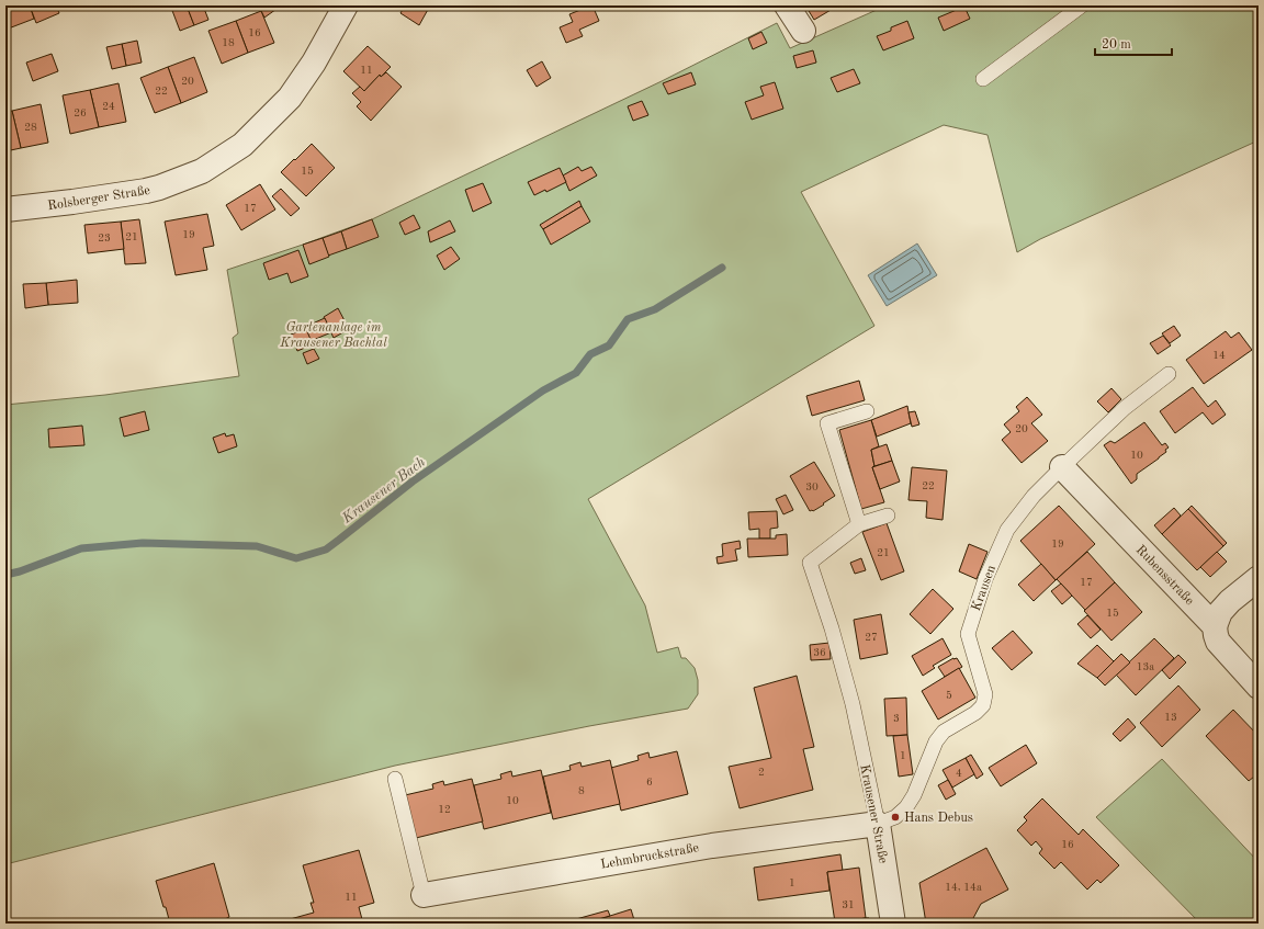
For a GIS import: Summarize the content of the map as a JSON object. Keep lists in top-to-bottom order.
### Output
{
  "streets": {
    "street": [
      "Rolsberger Straße",
      "Rubensstraße",
      "Krausener Straße",
      "Lehmbruckstraße"
    ],
    "lane": ["Krausen"]
  },
  "crossings": [
    ["Rubensstraße", "Krausen"],
    ["Krausen", "Krausener Straße"],
    ["Krausen", "Lehmbruckstraße"],
    ["Krausener Straße", "Lehmbruckstraße"]
  ],
  "water": ["Krausener Bach"],
  "parks": ["Gartenanlage im Krausener Bachtal"],
  "places": ["Hans Debus"],
  "house_numbers": [
    "16",
    "18",
    "11",
    "20",
    "22",
    "24",
    "26",
    "28",
    "15",
    "17",
    "19",
    "21",
    "23",
    "14",
    "20",
    "10",
    "22",
    "30",
    "19",
    "21",
    "17",
    "15",
    "27",
    "36",
    "13a",
    "5",
    "13",
    "3",
    "1",
    "2",
    "4",
    "6",
    "8",
    "10",
    "12",
    "16",
    "1",
    "14, 14a",
    "11",
    "31"
  ],
  "scale_bar": "20 m"
}
